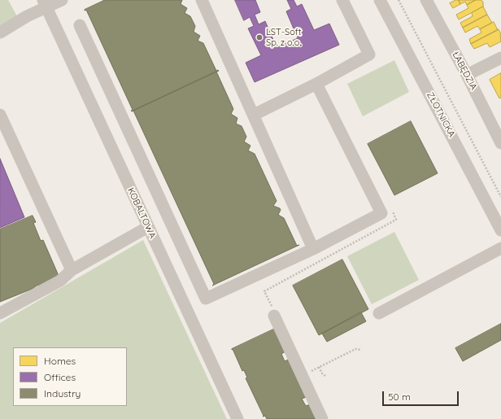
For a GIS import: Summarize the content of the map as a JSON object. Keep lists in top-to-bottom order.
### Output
{
  "streets": {
    "street": ["ŁABĘDZIA", "ZŁOTNICKA", "KOBALTOWA"]
  },
  "places": ["LST-Soft Sp. z o.o."],
  "legend": ["Homes", "Offices", "Industry"],
  "scale_bar": "50 m"
}
